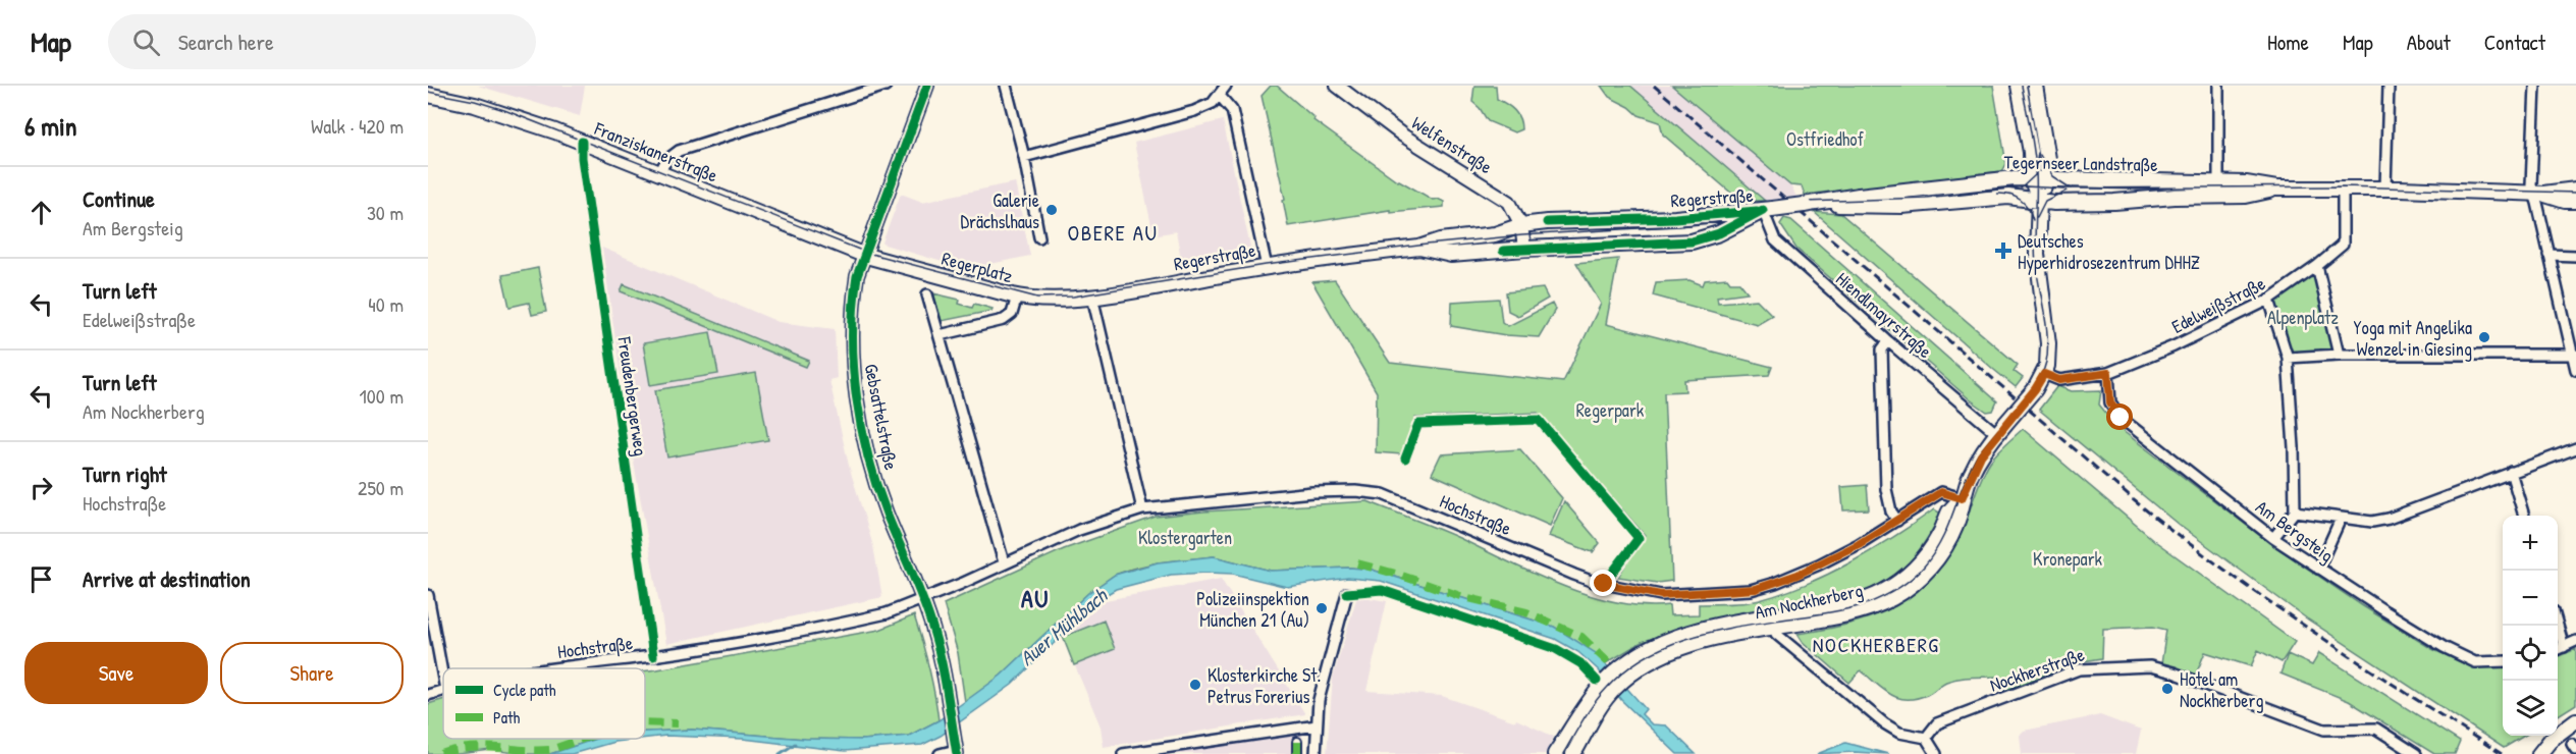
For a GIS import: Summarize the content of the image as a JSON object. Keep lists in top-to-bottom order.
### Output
{
  "streets": {
    "main road": [
      "Franziskanerstraße",
      "Tegernseer Landstraße",
      "Regerstraße",
      "Regerplatz",
      "Am Nockherberg"
    ],
    "street": [
      "Welfenstraße",
      "Edelweißstraße",
      "Hiendlmayrstraße",
      "Gebsattelstraße",
      "Hochstraße",
      "Am Bergsteig",
      "Nockherstraße"
    ],
    "cycle path": ["Freudenbergerweg"]
  },
  "crossings": [
    ["Welfenstraße", "Regerstraße"],
    ["Franziskanerstraße", "Regerplatz"],
    ["Franziskanerstraße", "Gebsattelstraße"],
    ["Tegernseer Landstraße", "Regerstraße"],
    ["Tegernseer Landstraße", "Edelweißstraße"],
    ["Tegernseer Landstraße", "Hiendlmayrstraße"],
    ["Regerstraße", "Regerplatz"],
    ["Regerstraße", "Hiendlmayrstraße"],
    ["Regerplatz", "Gebsattelstraße"],
    ["Edelweißstraße", "Am Bergsteig"],
    ["Edelweißstraße", "Am Nockherberg"],
    ["Hiendlmayrstraße", "Am Nockherberg"],
    ["Hochstraße", "Am Nockherberg"]
  ],
  "districts": ["OBERE AU", "AU", "NOCKHERBERG"],
  "water": ["Auer Mühlbach"],
  "parks": [
    "Ostfriedhof",
    "Alpenplatz",
    "Regerpark",
    "Klostergarten",
    "Kronepark"
  ],
  "places": {
    "other": [
      "Galerie Drächslhaus",
      "Yoga mit Angelika Wenzel in Giesing",
      "Polizeiinspektion München 21 (Au)",
      "Klosterkirche St. Petrus Forerius",
      "Hotel am Nockherberg"
    ],
    "health": ["Deutsches Hyperhidrosezentrum DHHZ"]
  },
  "legend": ["Cycle path", "Path"],
  "page": {
    "header": "Map",
    "search": "Search here",
    "nav": [
      "Home",
      "Map",
      "About",
      "Contact"
    ],
    "heading": ["6 min", "Walk · 420 m"],
    "list": [
      ["Continue", "Am Bergsteig", "30 m"],
      ["Turn left", "Edelweißstraße", "40 m"],
      ["Turn left", "Am Nockherberg", "100 m"],
      ["Turn right", "Hochstraße", "250 m"],
      "Arrive at destination"
    ],
    "map_buttons": ["+", "−"],
    "buttons": ["Save", "Share"]
  }
}
